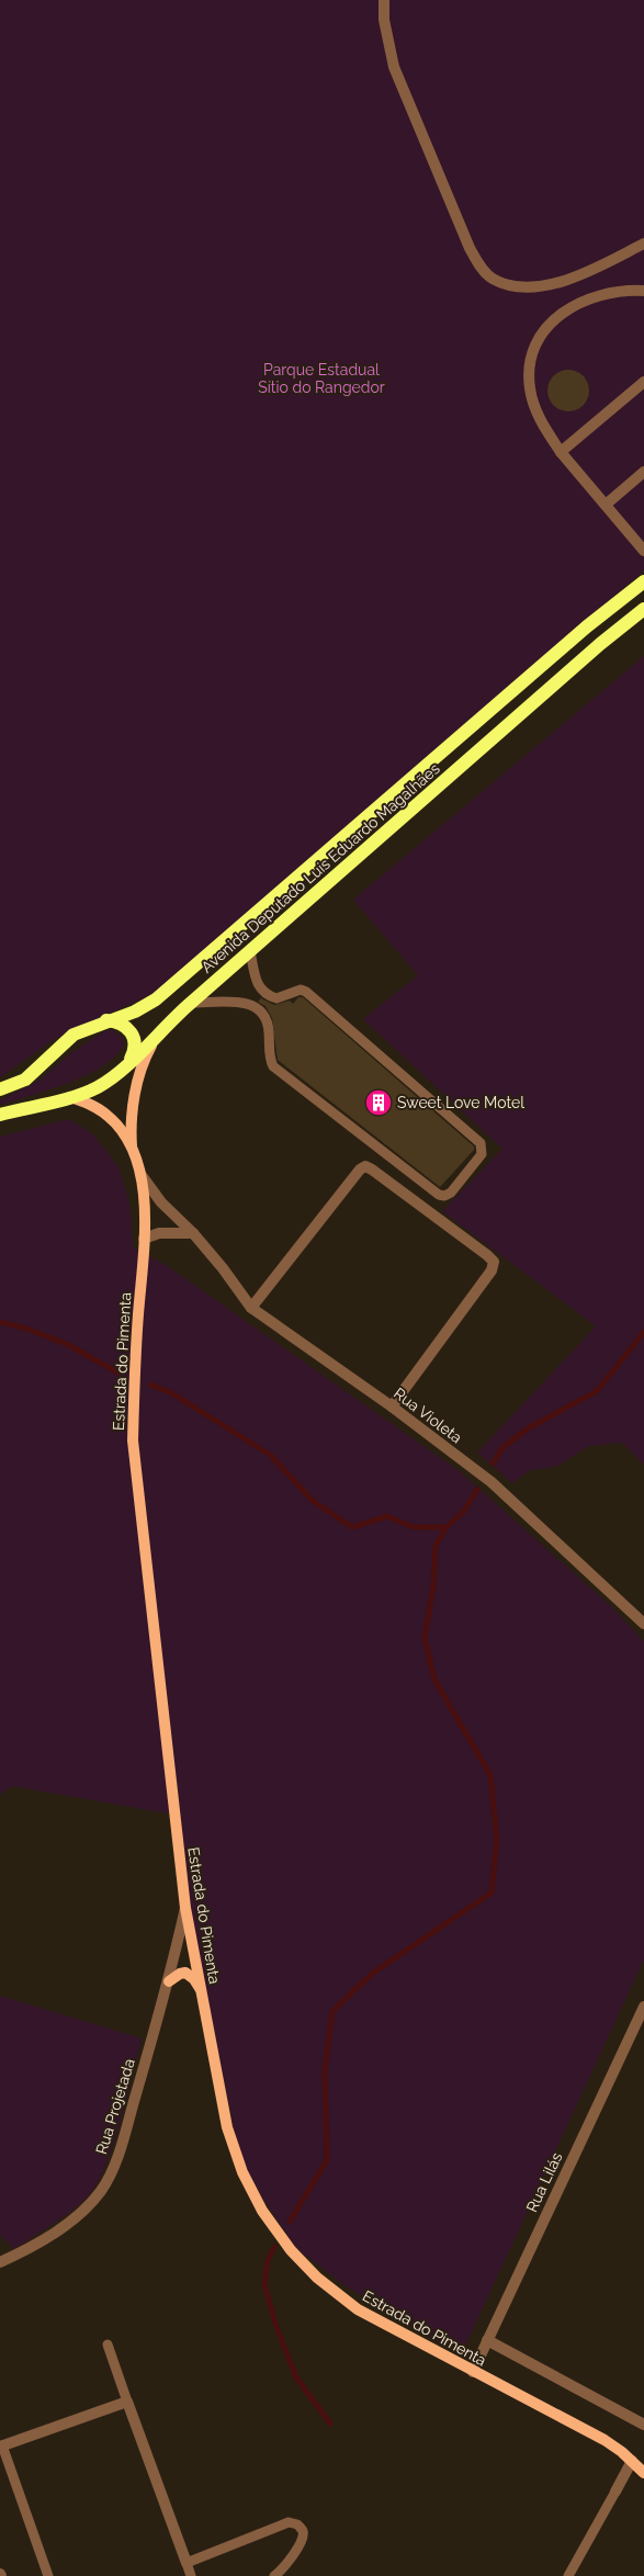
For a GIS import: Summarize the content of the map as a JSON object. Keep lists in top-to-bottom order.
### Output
{
  "streets": {
    "main road": ["Avenida Deputado Luís Eduardo Magalhães", "Estrada do Pimenta"],
    "street": ["Rua Violeta", "Rua Projetada", "Rua Lilás"]
  },
  "crossings": [
    ["Avenida Deputado Luís Eduardo Magalhães", "Estrada do Pimenta"],
    ["Estrada do Pimenta", "Rua Violeta"],
    ["Estrada do Pimenta", "Rua Projetada"],
    ["Estrada do Pimenta", "Rua Lilás"]
  ],
  "parks": ["Parque Estadual Sítio do Rangedor"],
  "places": {
    "building": ["Sweet Love Motel"]
  }
}
